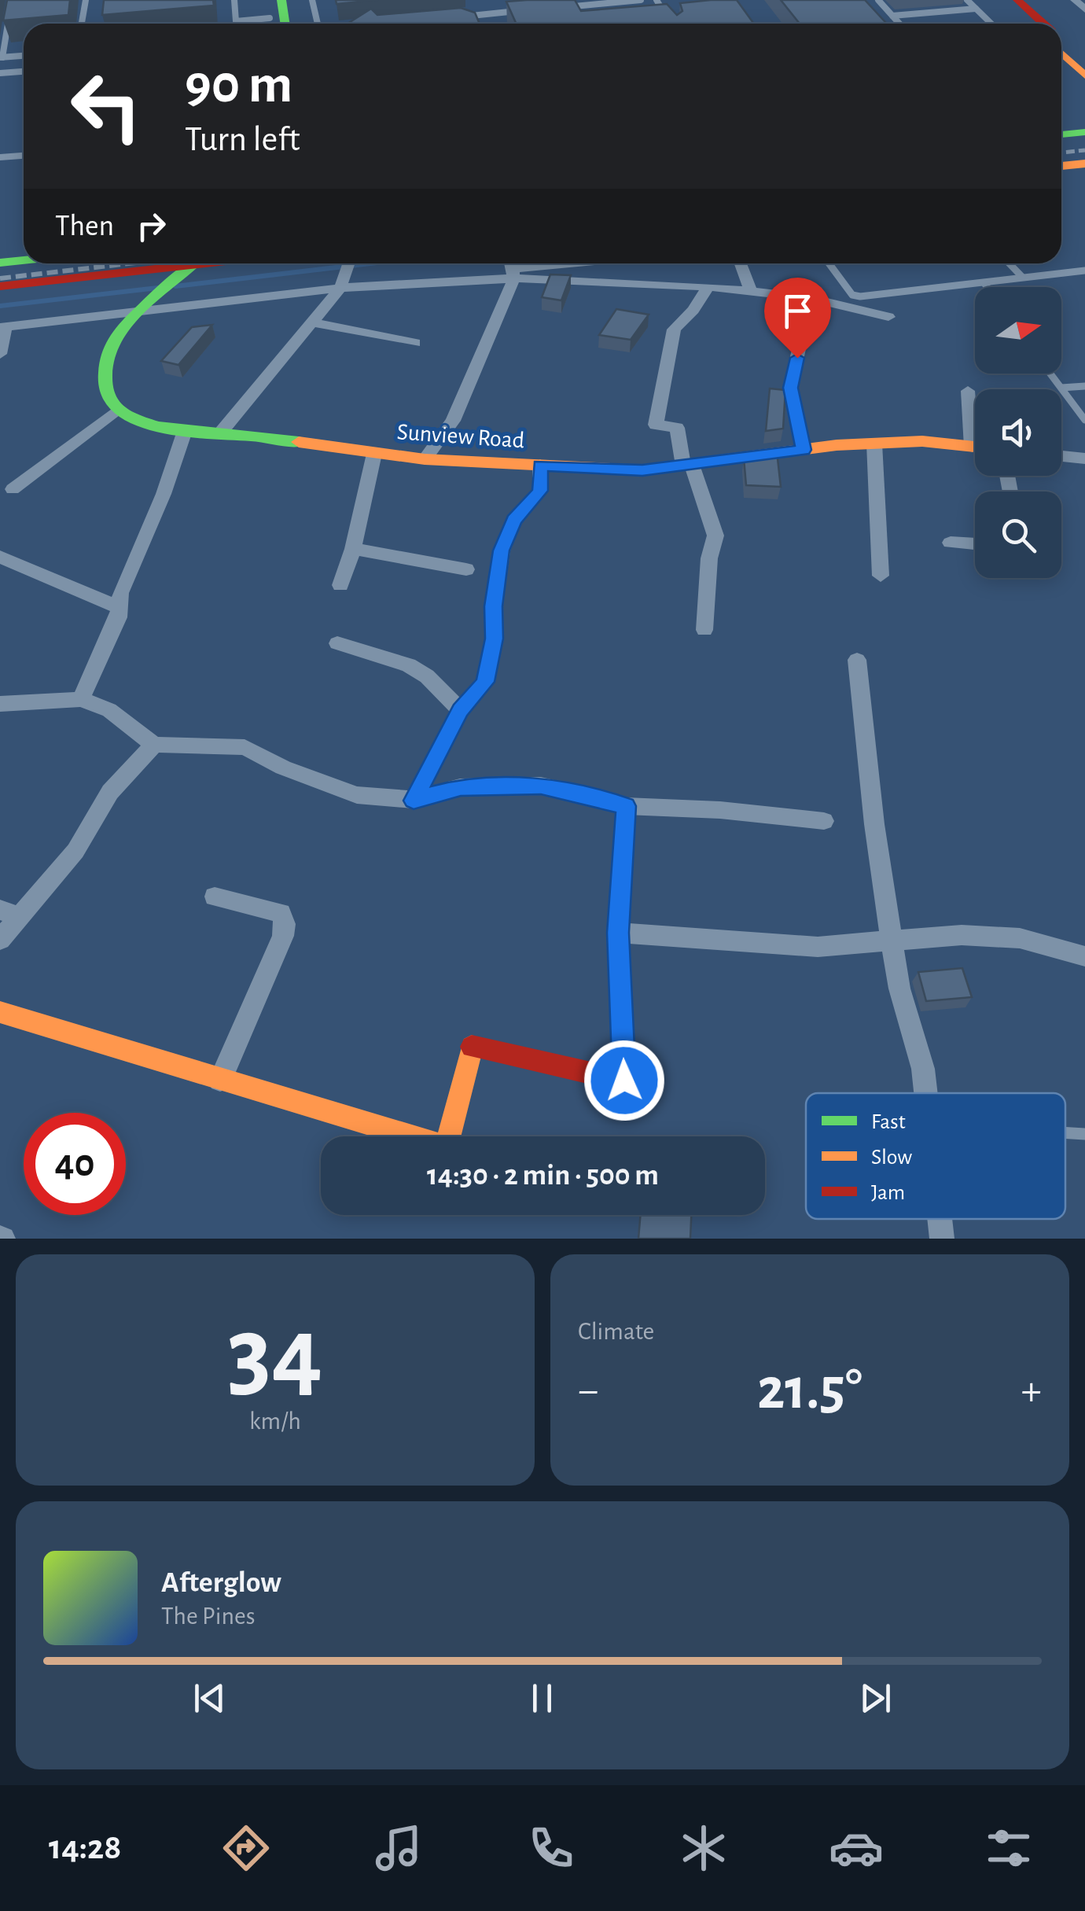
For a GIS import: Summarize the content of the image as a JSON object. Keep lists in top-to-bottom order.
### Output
{
  "streets": {
    "street": ["Sunview Road"]
  },
  "legend": ["Fast", "Slow", "Jam"],
  "north": "right",
  "page": {
    "turn": ["90 m", "Turn left"],
    "then": "Then",
    "limit": "40",
    "trip": "14:30 · 2 min · 500 m",
    "tile": [
      ["34", "km/h"],
      "Climate"
    ],
    "heat": ["−", "21.5°", "+"],
    "song": ["Afterglow", "The Pines"],
    "tabs": "14:28"
  }
}
